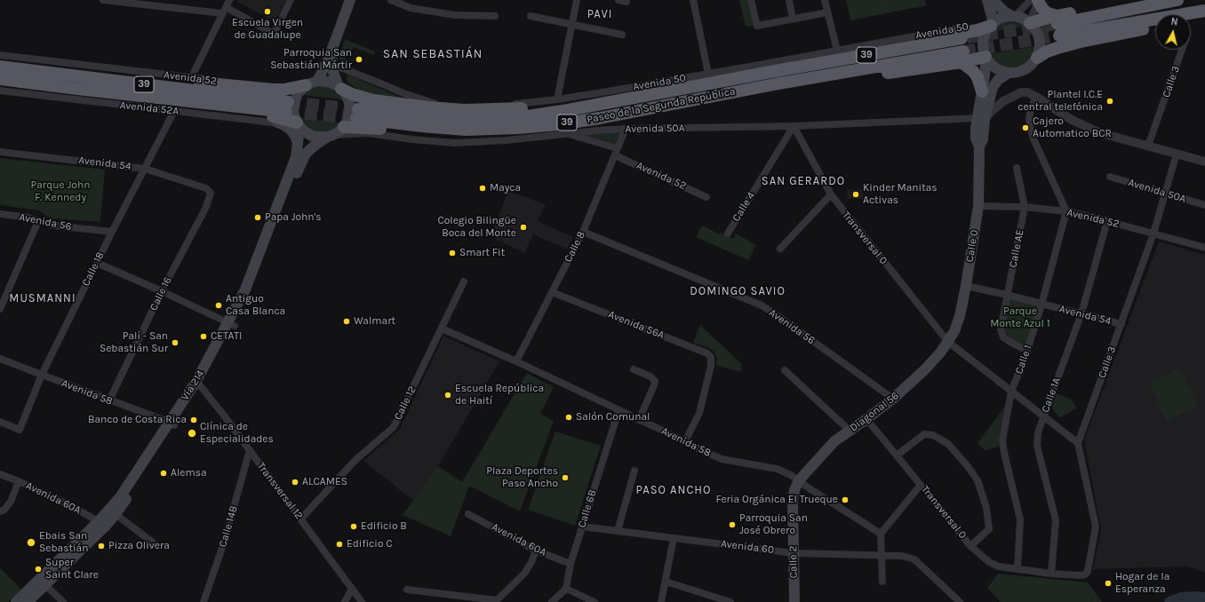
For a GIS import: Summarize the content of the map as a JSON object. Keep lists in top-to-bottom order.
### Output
{
  "streets": {
    "highway": ["39", "Paseo de la Segunda República"],
    "main road": [
      "Calle 0",
      "Vía 214",
      "Diagonal 56",
      "Calle 2"
    ],
    "street": [
      "Avenida 50",
      "Avenida 52",
      "Calle 3",
      "Avenida 52A",
      "Avenida 50A",
      "Avenida 54",
      "Calle 4",
      "Avenida 56",
      "Transversal 0",
      "Calle 8",
      "Calle AE",
      "Calle 18",
      "Calle 16",
      "Avenida 56A",
      "Calle 1",
      "Avenida 58",
      "Calle 1A",
      "Calle 12",
      "Transversal 12",
      "Avenida 60A",
      "Calle 6B",
      "Calle 14B",
      "Avenida 60"
    ]
  },
  "crossings": [
    ["Avenida 50", "Paseo de la Segunda República"],
    ["Avenida 50", "Calle 0"],
    ["Avenida 52", "Calle 3"],
    ["Avenida 52", "Avenida 52A"],
    ["Avenida 52", "Avenida 50A"],
    ["Avenida 52", "Calle 0"],
    ["Avenida 52", "Calle 8"],
    ["Avenida 52", "Calle AE"],
    ["Avenida 52", "Calle 1"],
    ["Avenida 52", "Vía 214"],
    ["Avenida 52", "Calle 1A"],
    ["Calle 3", "Avenida 50A"],
    ["Calle 3", "Avenida 54"],
    ["Paseo de la Segunda República", "Calle 0"],
    ["Avenida 52A", "Avenida 50A"],
    ["Avenida 52A", "Calle 18"],
    ["Avenida 52A", "Vía 214"],
    ["Avenida 50A", "Calle 4"],
    ["Avenida 50A", "Transversal 0"],
    ["Avenida 50A", "Calle 0"],
    ["Avenida 50A", "Calle 8"],
    ["Avenida 50A", "Vía 214"],
    ["Avenida 54", "Calle 0"],
    ["Avenida 54", "Calle AE"],
    ["Avenida 54", "Calle 18"],
    ["Avenida 54", "Calle 16"],
    ["Avenida 54", "Calle 1"],
    ["Avenida 54", "Calle 1A"],
    ["Calle 4", "Transversal 0"],
    ["Avenida 56", "Calle 8"],
    ["Avenida 56", "Calle 18"],
    ["Avenida 56", "Diagonal 56"],
    ["Transversal 0", "Calle 0"],
    ["Transversal 0", "Calle 1"],
    ["Transversal 0", "Diagonal 56"],
    ["Calle 0", "Diagonal 56"],
    ["Calle 8", "Avenida 56A"],
    ["Calle 8", "Avenida 58"],
    ["Calle AE", "Calle 1"],
    ["Calle 18", "Avenida 58"],
    ["Calle 16", "Avenida 58"],
    ["Avenida 56A", "Avenida 58"],
    ["Vía 214", "Avenida 58"],
    ["Vía 214", "Transversal 12"],
    ["Vía 214", "Avenida 60A"],
    ["Avenida 58", "Calle 12"],
    ["Avenida 58", "Diagonal 56"],
    ["Avenida 58", "Calle 6B"],
    ["Avenida 58", "Calle 2"],
    ["Calle 12", "Transversal 12"],
    ["Diagonal 56", "Calle 2"],
    ["Transversal 12", "Calle 14B"],
    ["Avenida 60A", "Calle 6B"],
    ["Calle 6B", "Avenida 60"],
    ["Avenida 60", "Calle 2"]
  ],
  "districts": [
    "PAVI",
    "SAN SEBASTIÁN",
    "SAN GERARDO",
    "DOMINGO SAVIO",
    "MUSMANNI",
    "PASO ANCHO"
  ],
  "parks": ["Parque John F. Kennedy", "Parque Monte Azul 1"],
  "places": [
    "Escuela Virgen de Guadalupe",
    "Parroquia San Sebastián Mártir",
    "Plantel I.C.E central telefónica",
    "Cajero Automatico BCR",
    "Mayca",
    "Kinder Manitas Activas",
    "Papa John's",
    "Colegio Bilingüe Boca del Monte",
    "Smart Fit",
    "Antiguo Casa Blanca",
    "Walmart",
    "CETATI",
    "Palí - San Sebastián Sur",
    "Escuela República de Haití",
    "Salón Comunal",
    "Banco de Costa Rica",
    "Clínica de Especialidades",
    "Alemsa",
    "Plaza Deportes Paso Ancho",
    "ALCAMES",
    "Feria Orgánica El Trueque",
    "Parroquia San José Obrero",
    "Edificio B",
    "Ebais San Sebastián",
    "Edificio C",
    "Pizza Olivera",
    "Super Saint Clare",
    "Hogar de la Esperanza"
  ],
  "north": "top"
}
